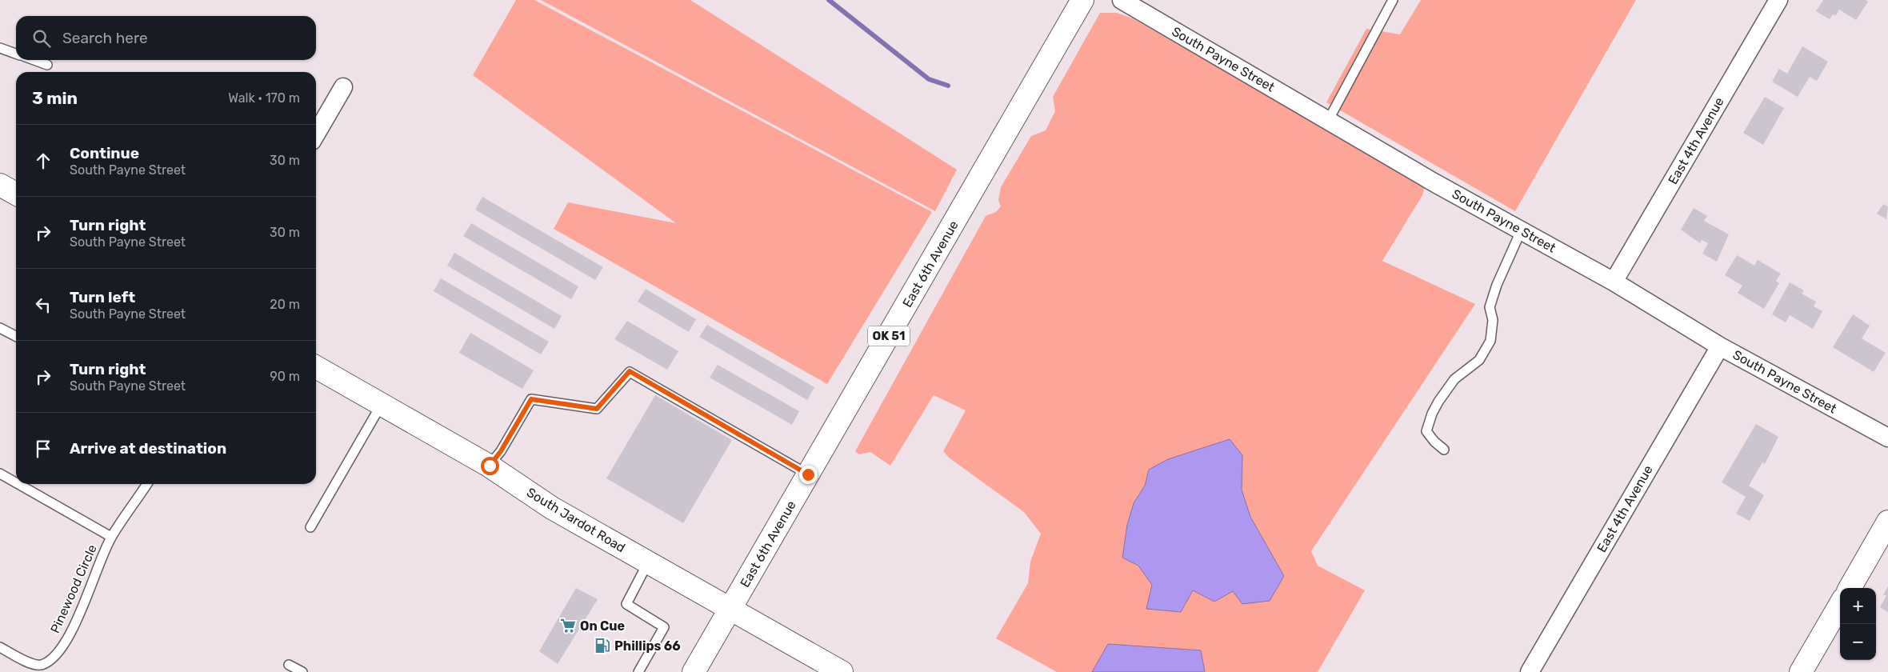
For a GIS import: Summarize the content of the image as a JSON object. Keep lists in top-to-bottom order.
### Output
{
  "streets": {
    "main road": ["East 6th Avenue", "OK 51", "South Jardot Road"],
    "street": ["South Payne Street", "East 4th Avenue"],
    "lane": ["Pinewood Circle"]
  },
  "crossings": [
    ["South Payne Street", "East 4th Avenue"],
    ["East 6th Avenue", "South Jardot Road"]
  ],
  "places": {
    "supermarket": ["On Cue"],
    "fuel station": ["Phillips 66"]
  },
  "page": {
    "search": "Search here",
    "heading": ["3 min", "Walk · 170 m"],
    "list": [
      ["Continue", "South Payne Street", "30 m"],
      ["Turn right", "South Payne Street", "30 m"],
      ["Turn left", "South Payne Street", "20 m"],
      ["Turn right", "South Payne Street", "90 m"],
      "Arrive at destination"
    ],
    "map_buttons": ["+", "−"]
  }
}
